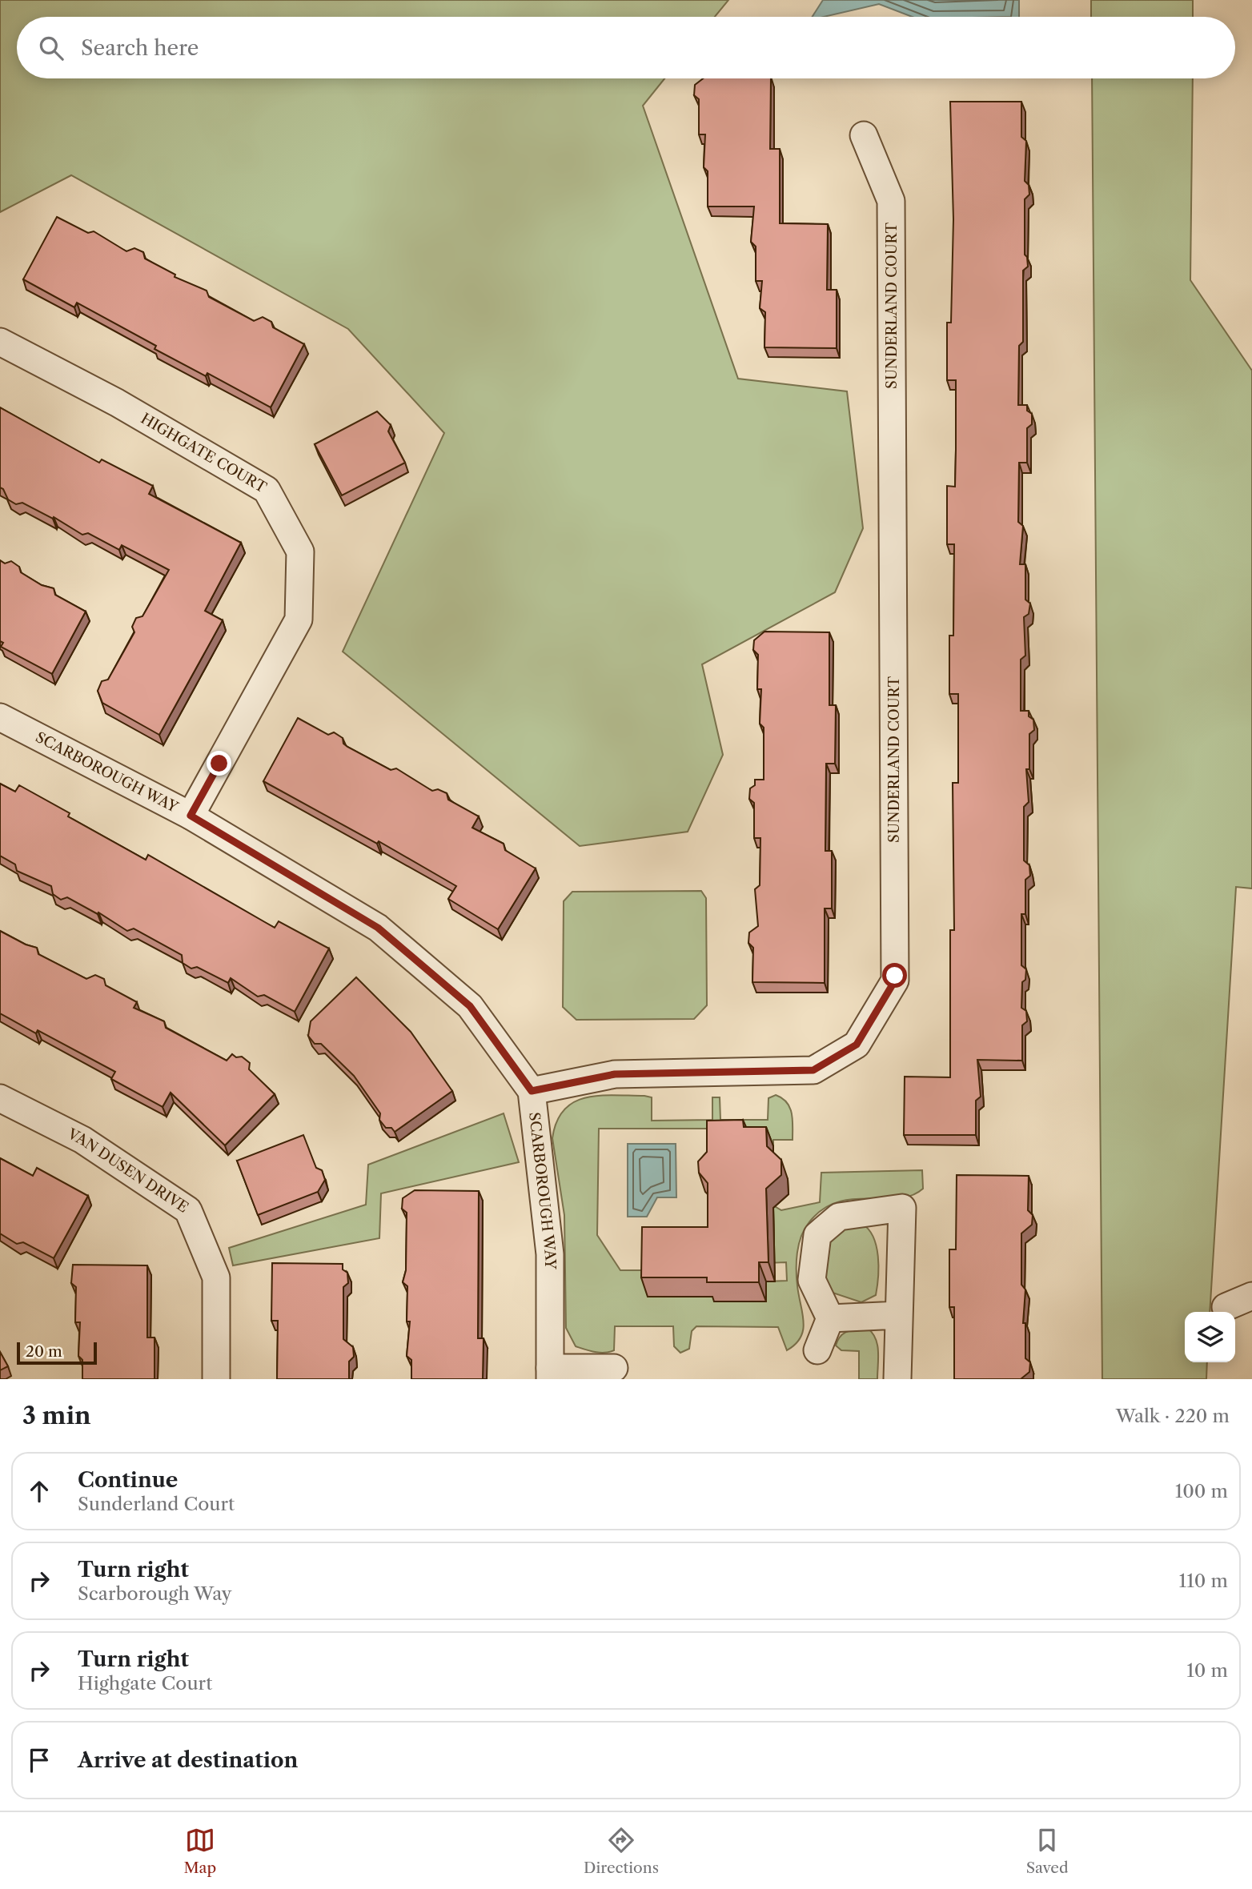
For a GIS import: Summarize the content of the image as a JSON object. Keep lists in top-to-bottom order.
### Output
{
  "streets": {
    "street": [
      "SUNDERLAND COURT",
      "HIGHGATE COURT",
      "SCARBOROUGH WAY",
      "VAN DUSEN DRIVE"
    ]
  },
  "crossings": [
    ["SUNDERLAND COURT", "SCARBOROUGH WAY"],
    ["HIGHGATE COURT", "SCARBOROUGH WAY"]
  ],
  "scale_bar": "20 m",
  "page": {
    "search": "Search here",
    "scale": "20 m",
    "heading": ["3 min", "Walk · 220 m"],
    "list": [
      ["Continue", "Sunderland Court", "100 m"],
      ["Turn right", "Scarborough Way", "110 m"],
      ["Turn right", "Highgate Court", "10 m"],
      "Arrive at destination"
    ],
    "nav": ["Map", "Directions", "Saved"]
  }
}
